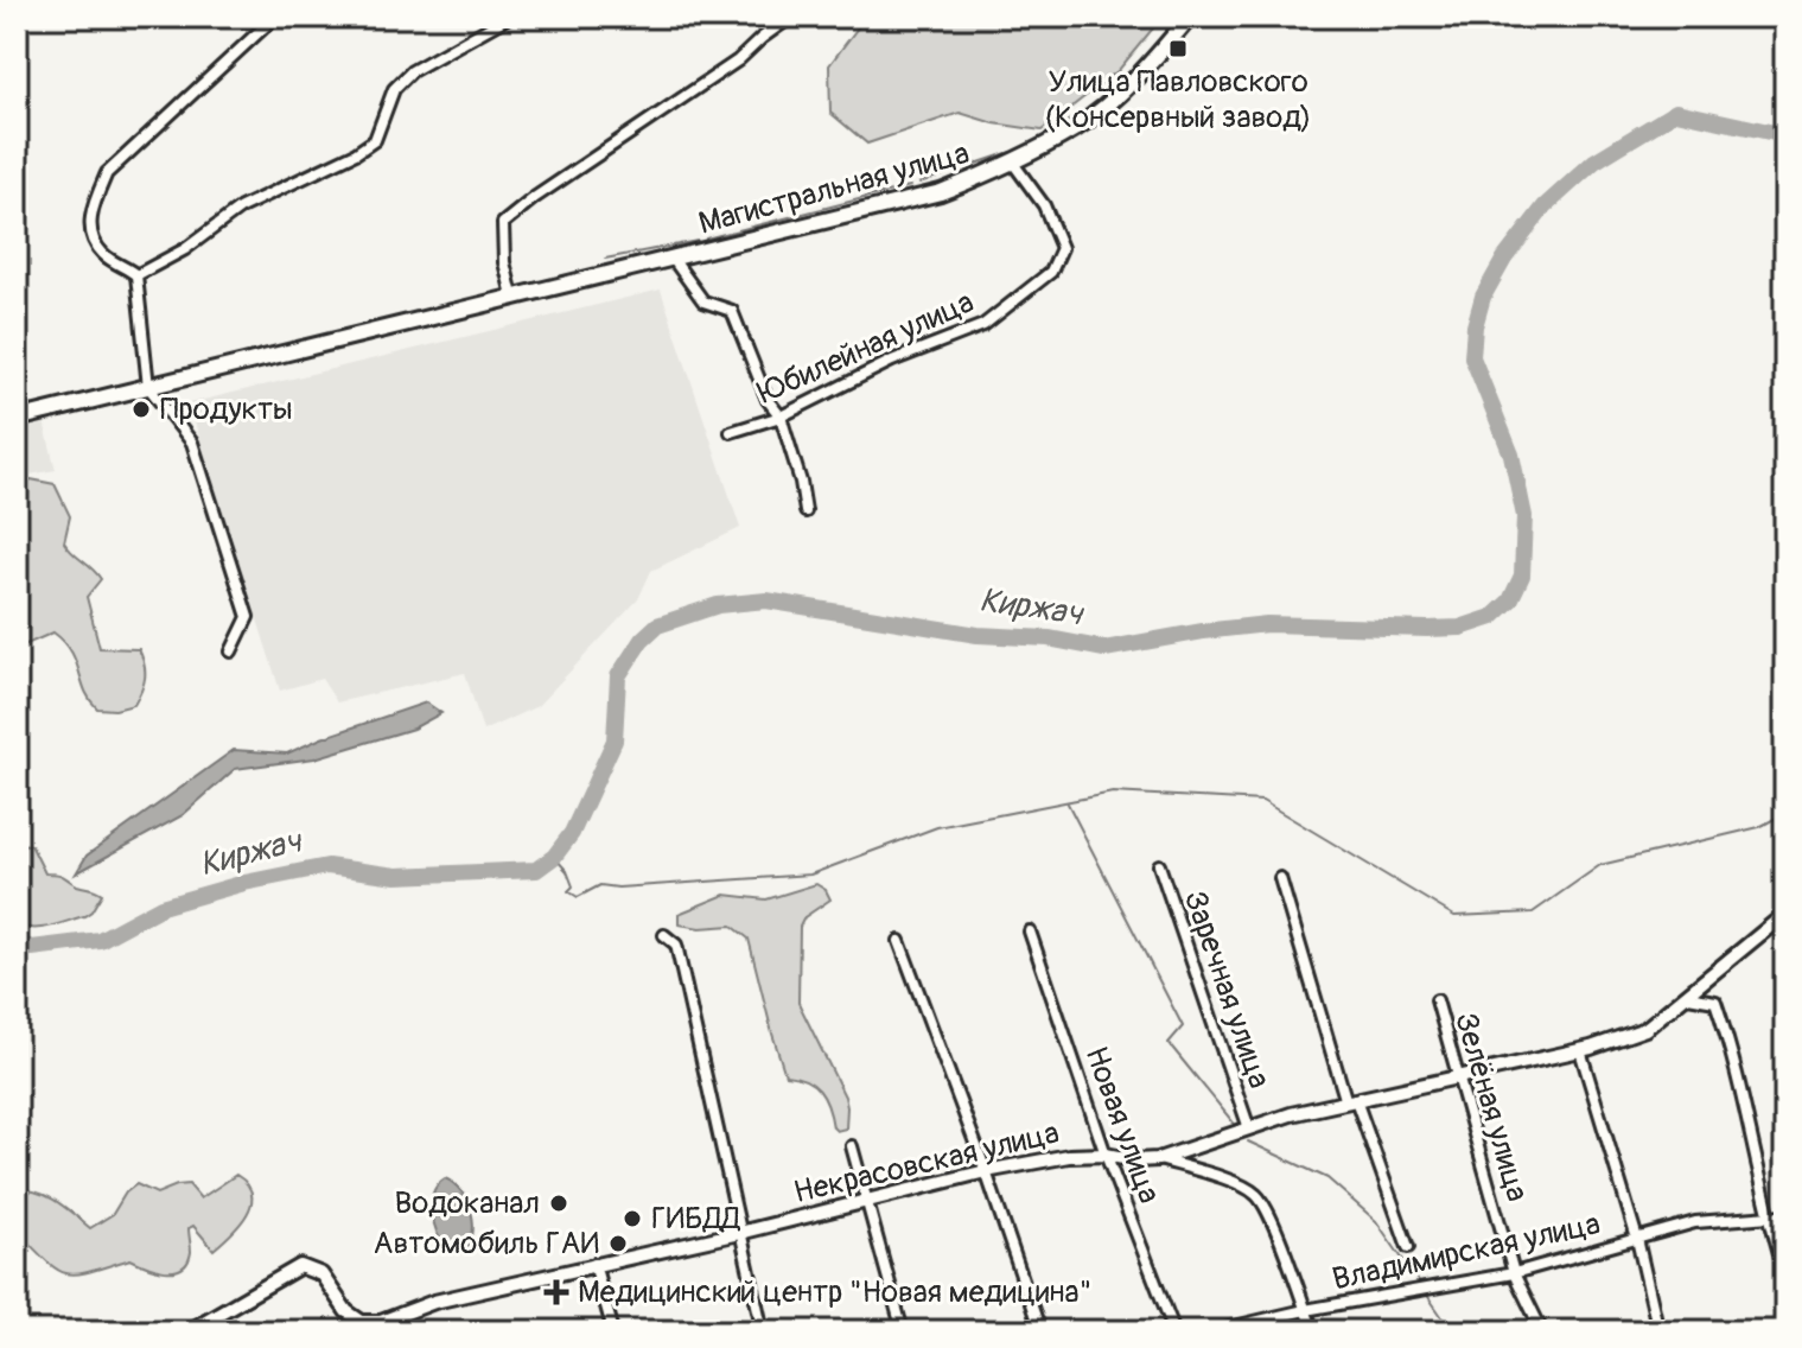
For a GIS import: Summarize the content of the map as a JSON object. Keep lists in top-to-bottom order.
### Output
{
  "streets": {
    "main road": ["Магистральная улица"],
    "street": [
      "Юбилейная улица",
      "Заречная улица",
      "Зелёная улица",
      "Новая улица",
      "Некрасовская улица",
      "Владимирская улица"
    ]
  },
  "crossings": [
    ["Магистральная улица", "Юбилейная улица"],
    ["Заречная улица", "Некрасовская улица"],
    ["Зелёная улица", "Некрасовская улица"],
    ["Зелёная улица", "Владимирская улица"],
    ["Новая улица", "Некрасовская улица"]
  ],
  "water": ["Киржач"],
  "places": {
    "transit": ["Улица Павловского (Консервный завод)"],
    "other": [
      "Продукты",
      "Водоканал",
      "ГИБДД",
      "Автомобиль ГАИ"
    ],
    "health": ["Медицинский центр \"Новая медицина\""]
  }
}
